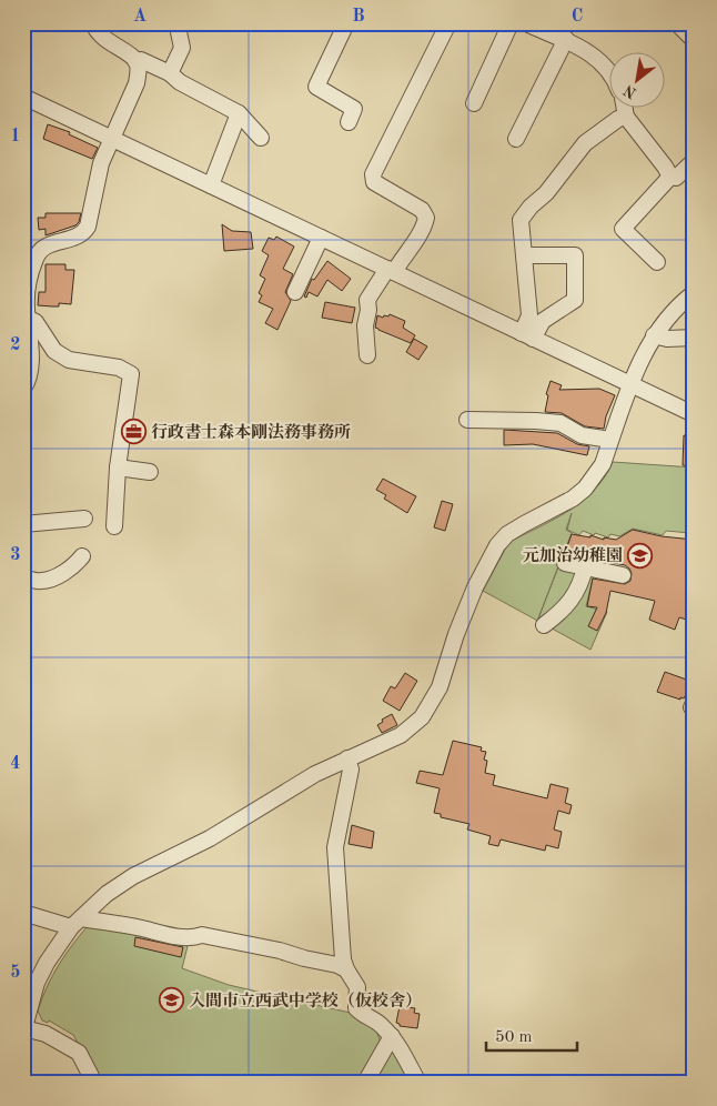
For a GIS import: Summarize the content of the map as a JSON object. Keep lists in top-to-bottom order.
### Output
{
  "places": {
    "office": ["行政書士森本剛法務事務所"],
    "school or university": ["元加治幼稚園", "入間市立西武中学校（仮校舎）"]
  },
  "scale_bar": "50 m",
  "north": "bottom left",
  "grid": {
    "columns": ["A", "B", "C"],
    "rows": [
      "1",
      "2",
      "3",
      "4",
      "5"
    ]
  }
}
